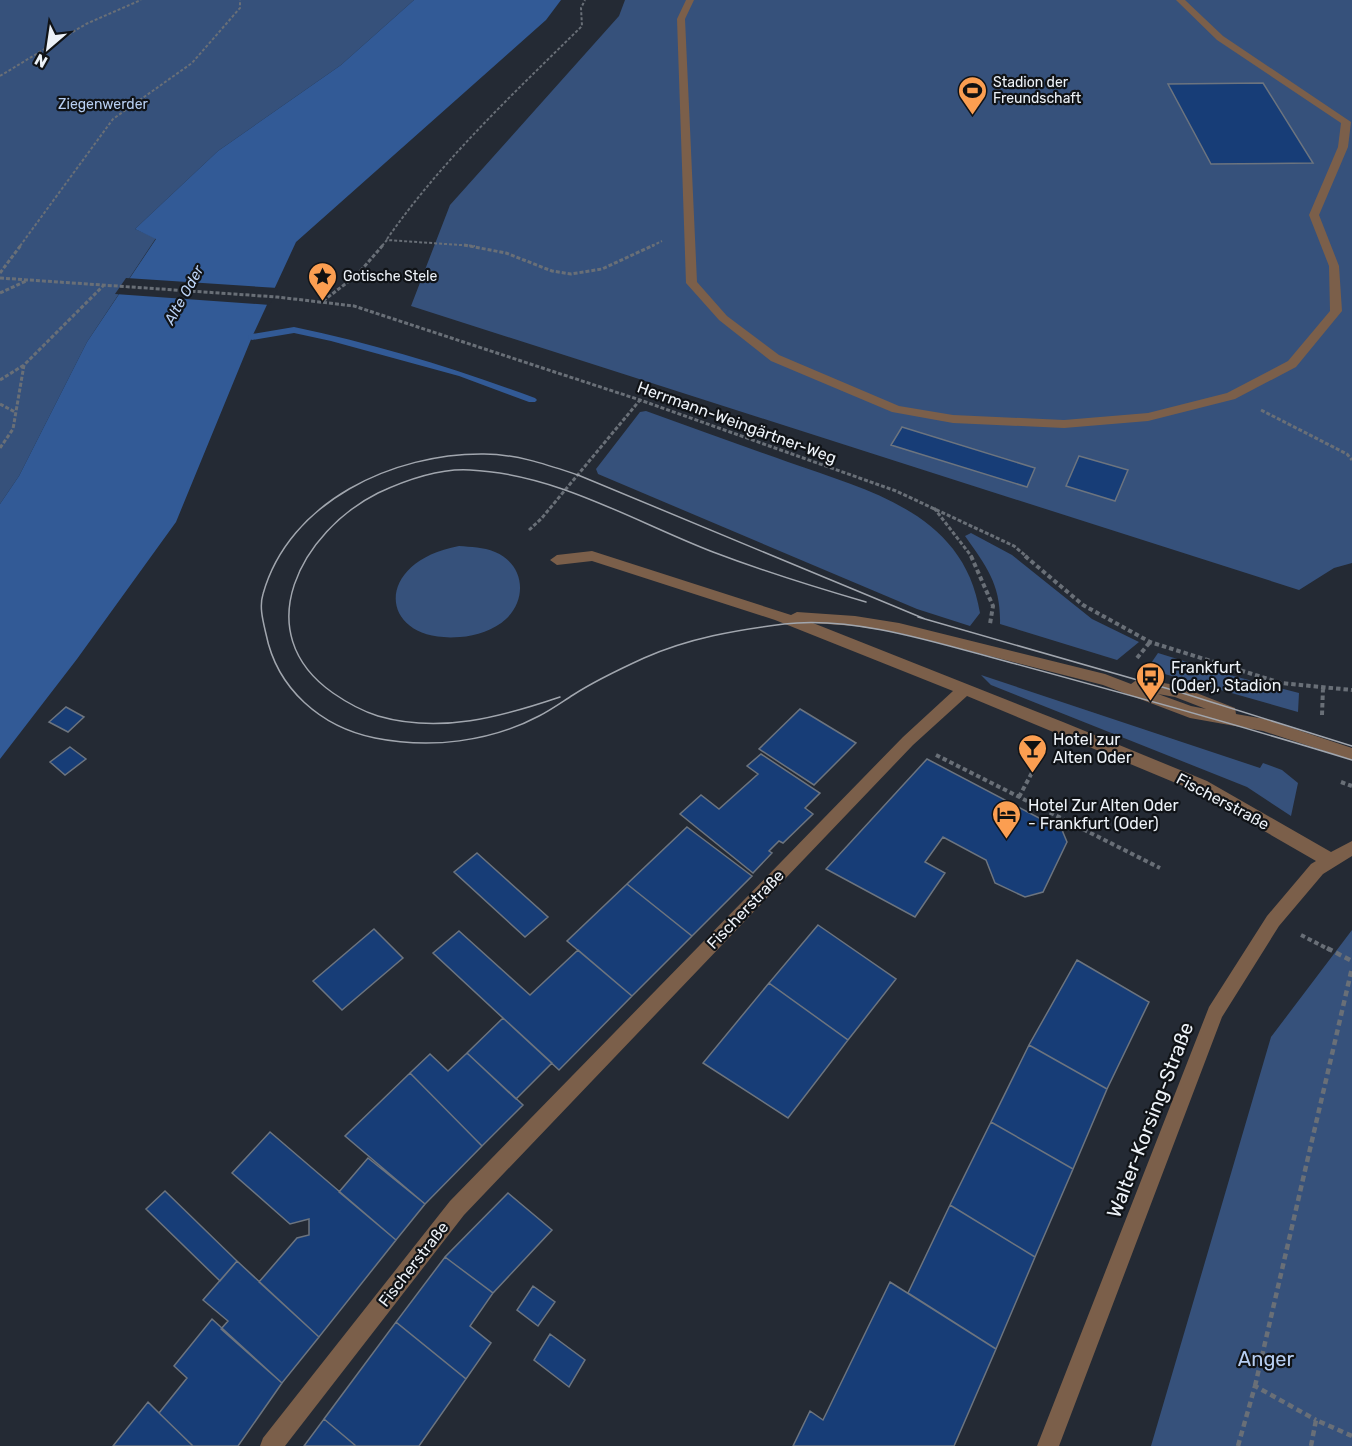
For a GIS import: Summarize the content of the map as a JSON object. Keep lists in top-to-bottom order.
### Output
{
  "streets": {
    "street": ["Fischerstraße", "Walter-Korsing-Straße"],
    "path": ["Herrmann-Weingärtner-Weg"]
  },
  "crossings": [
    ["Fischerstraße", "Walter-Korsing-Straße"]
  ],
  "water": ["Alte Oder"],
  "parks": ["Ziegenwerder", "Anger"],
  "places": {
    "sports": ["Stadion der Freundschaft"],
    "place": ["Gotische Stele"],
    "bus stop": ["Frankfurt (Oder), Stadion"],
    "bar": ["Hotel zur Alten Oder"],
    "hotel": ["Hotel Zur Alten Oder - Frankfurt (Oder)"]
  },
  "north": "bottom left"
}
